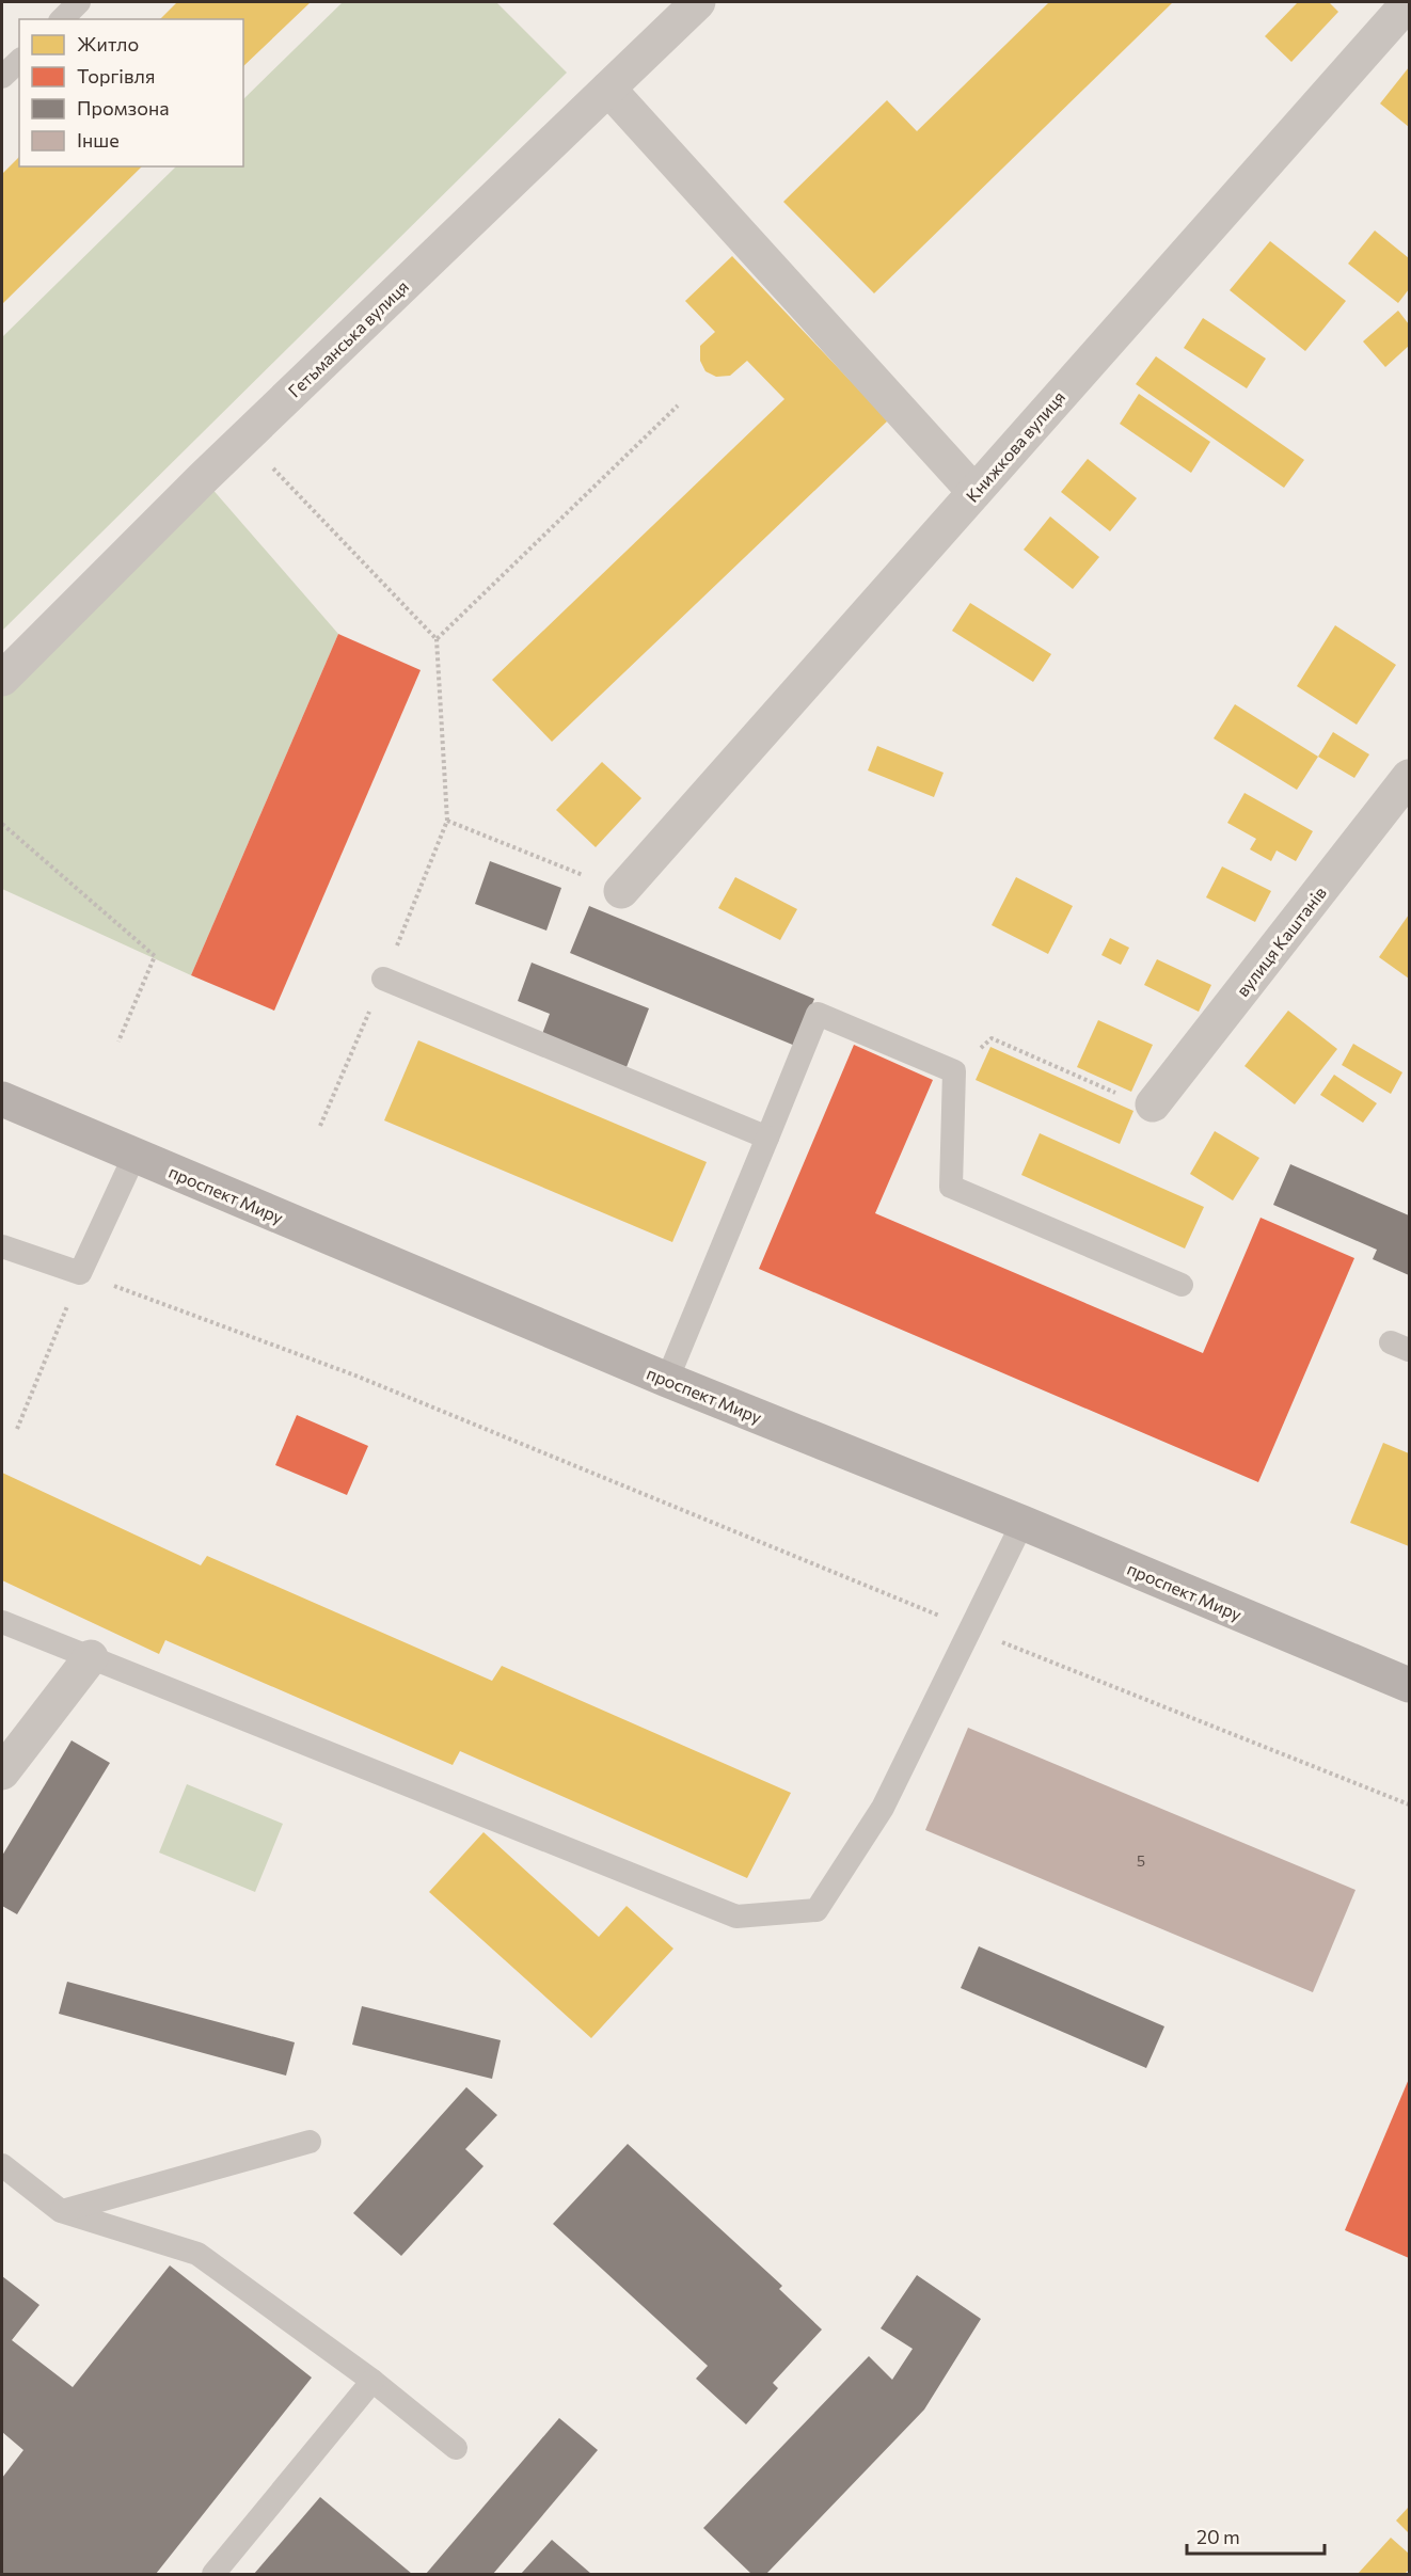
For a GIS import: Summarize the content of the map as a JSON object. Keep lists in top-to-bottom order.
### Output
{
  "streets": {
    "main road": ["проспект Миру"],
    "street": ["Гетьманська вулиця", "Книжкова вулиця", "вулиця Каштанів"]
  },
  "house_numbers": ["5"],
  "legend": [
    "Житло",
    "Торгівля",
    "Промзона",
    "Інше"
  ],
  "scale_bar": "20 m"
}
